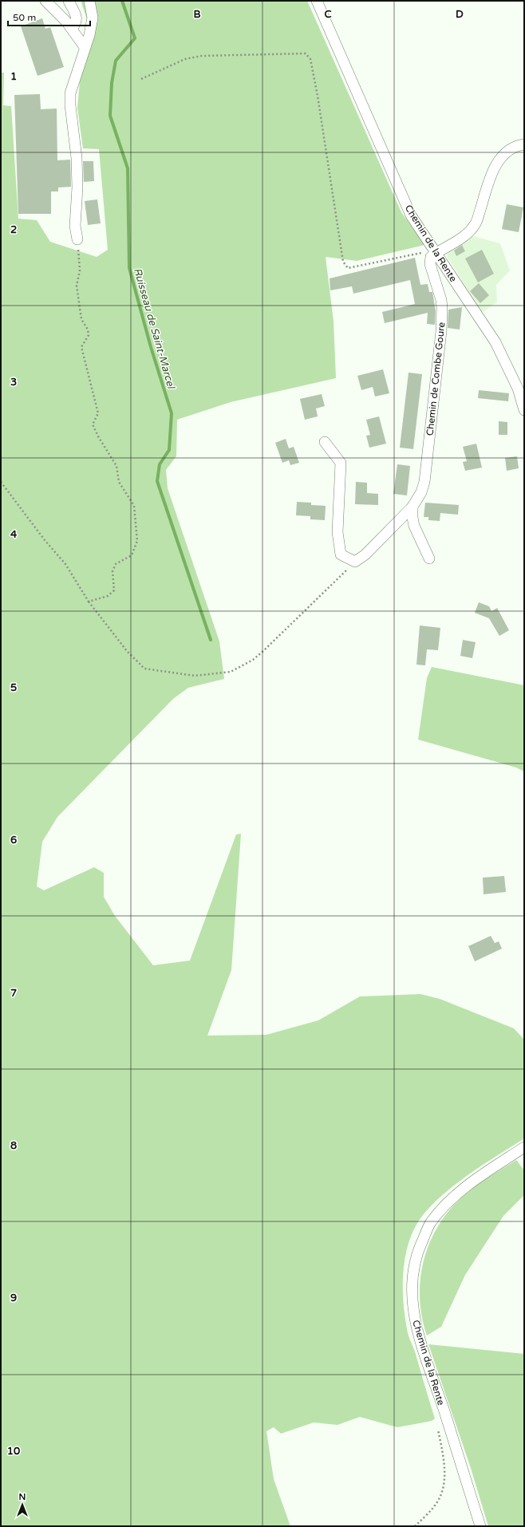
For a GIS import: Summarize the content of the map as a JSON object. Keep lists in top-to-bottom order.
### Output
{
  "streets": {
    "street": ["Chemin de la Rente", "Chemin de Combe Goure"]
  },
  "crossings": [
    ["Chemin de la Rente", "Chemin de Combe Goure"]
  ],
  "water": ["Ruisseau de Saint-Marcel"],
  "scale_bar": "50 m",
  "north": "top",
  "grid": {
    "columns": ["B", "C", "D"],
    "rows": [
      "1",
      "2",
      "3",
      "4",
      "5",
      "6",
      "7",
      "8",
      "9",
      "10"
    ]
  }
}
